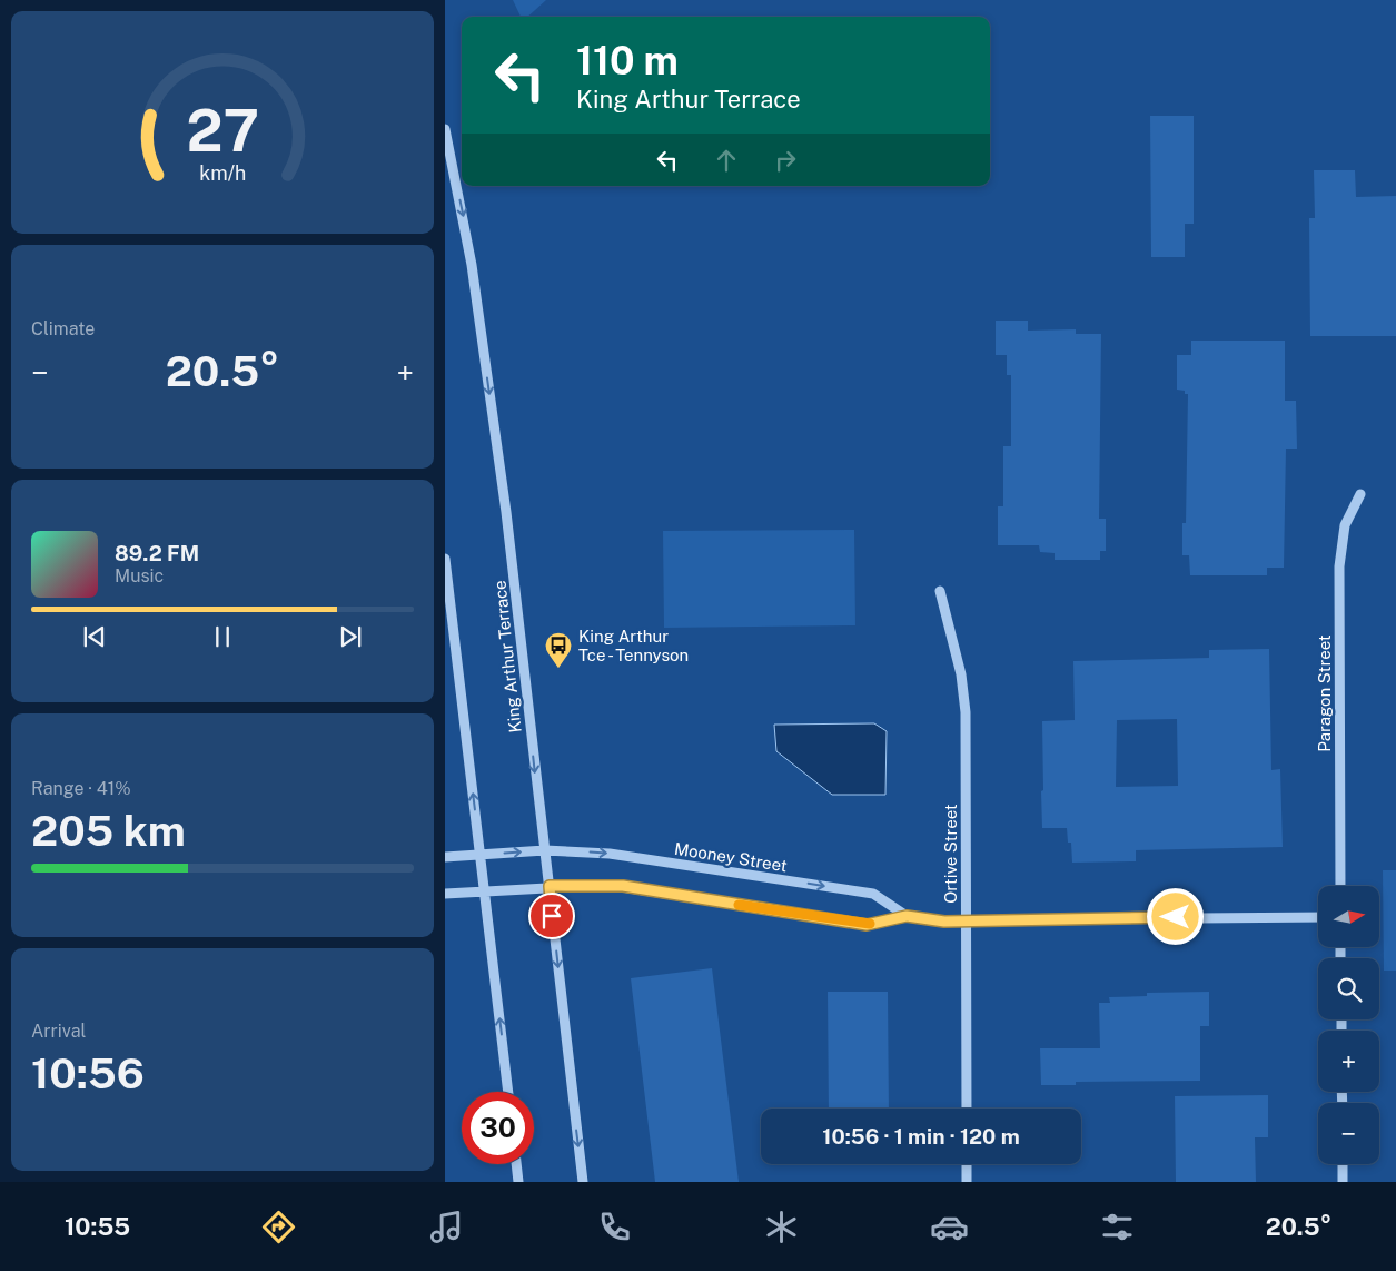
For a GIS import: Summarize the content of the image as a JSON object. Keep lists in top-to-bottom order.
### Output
{
  "streets": {
    "street": [
      "King Arthur Terrace",
      "Paragon Street",
      "Ortive Street",
      "Mooney Street"
    ]
  },
  "crossings": [
    ["King Arthur Terrace", "Mooney Street"],
    ["Ortive Street", "Mooney Street"]
  ],
  "places": {
    "bus stop": ["King Arthur Tce - Tennyson"]
  },
  "north": "right",
  "page": {
    "turn": ["110 m", "King Arthur Terrace"],
    "tile": [
      "Climate",
      ["Range · 41%", "205 km"],
      ["Arrival", "10:56"]
    ],
    "heat": ["−", "20.5°", "+"],
    "song": ["89.2 FM", "Music"],
    "map_buttons": ["+", "−"],
    "limit": "30",
    "trip": "10:56 · 1 min · 120 m",
    "tabs": ["10:55", "20.5°"],
    "gauge": ["27", "km/h"]
  }
}
